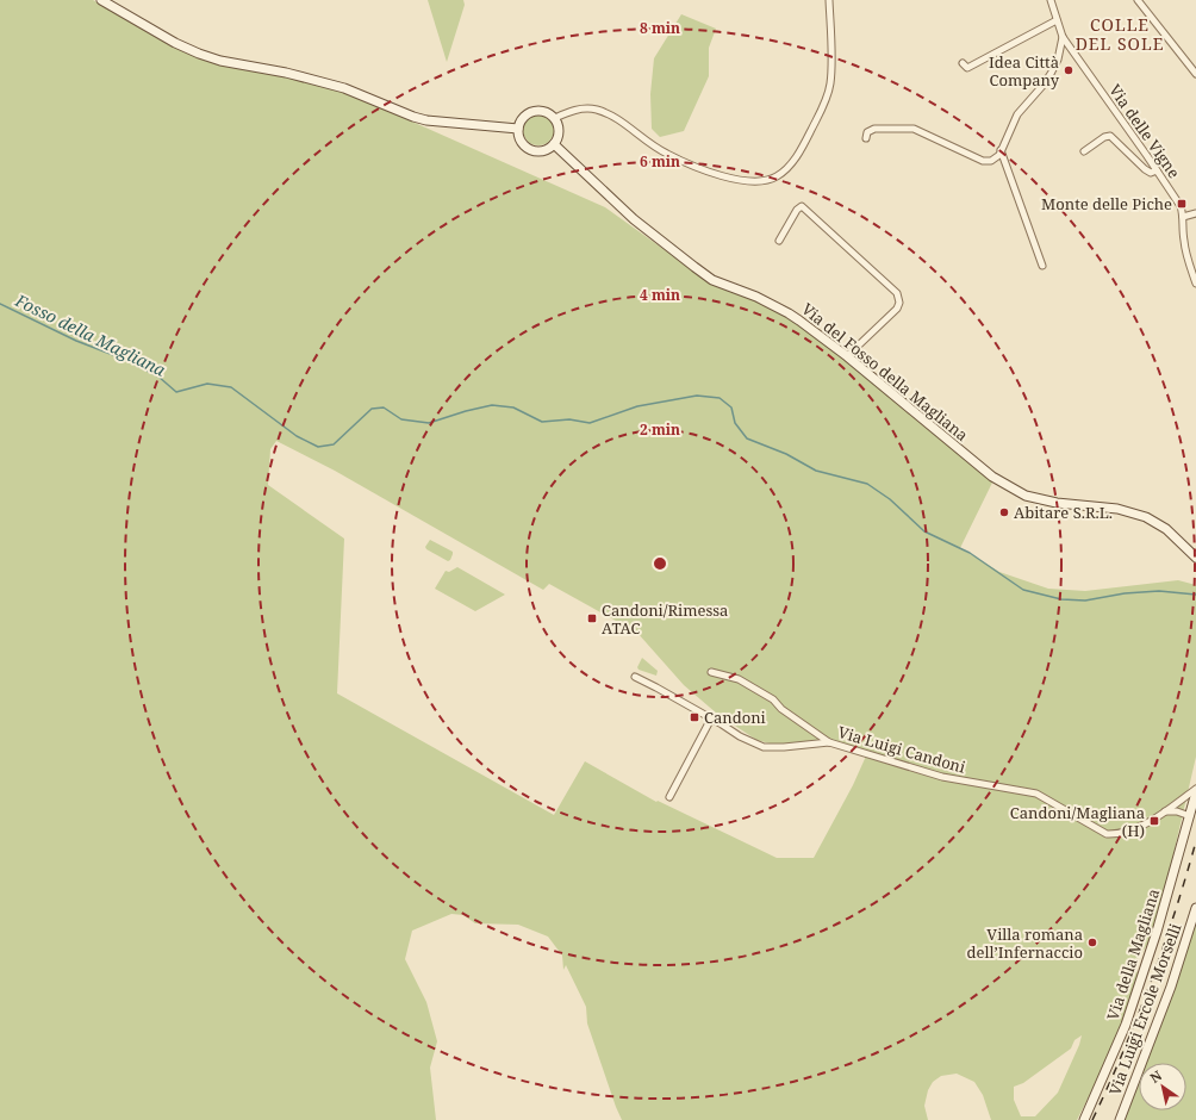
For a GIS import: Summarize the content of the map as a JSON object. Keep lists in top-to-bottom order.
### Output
{
  "streets": {
    "street": [
      "Via delle Vigne",
      "Via del Fosso della Magliana",
      "Via Luigi Candoni",
      "Via della Magliana",
      "Via Luigi Ercole Morselli"
    ]
  },
  "crossings": [
    ["Via Luigi Candoni", "Via della Magliana"]
  ],
  "districts": ["COLLE DEL SOLE"],
  "water": ["Fosso della Magliana"],
  "places": {
    "other": ["Idea Città Company", "Abitare S.R.L.", "Villa romana dell’Infernaccio"],
    "transit": [
      "Monte delle Piche",
      "Candoni/Rimessa ATAC",
      "Candoni",
      "Candoni/Magliana (H)"
    ]
  },
  "north": "top left",
  "rings": [
    "8 min",
    "6 min",
    "4 min",
    "2 min"
  ]
}
